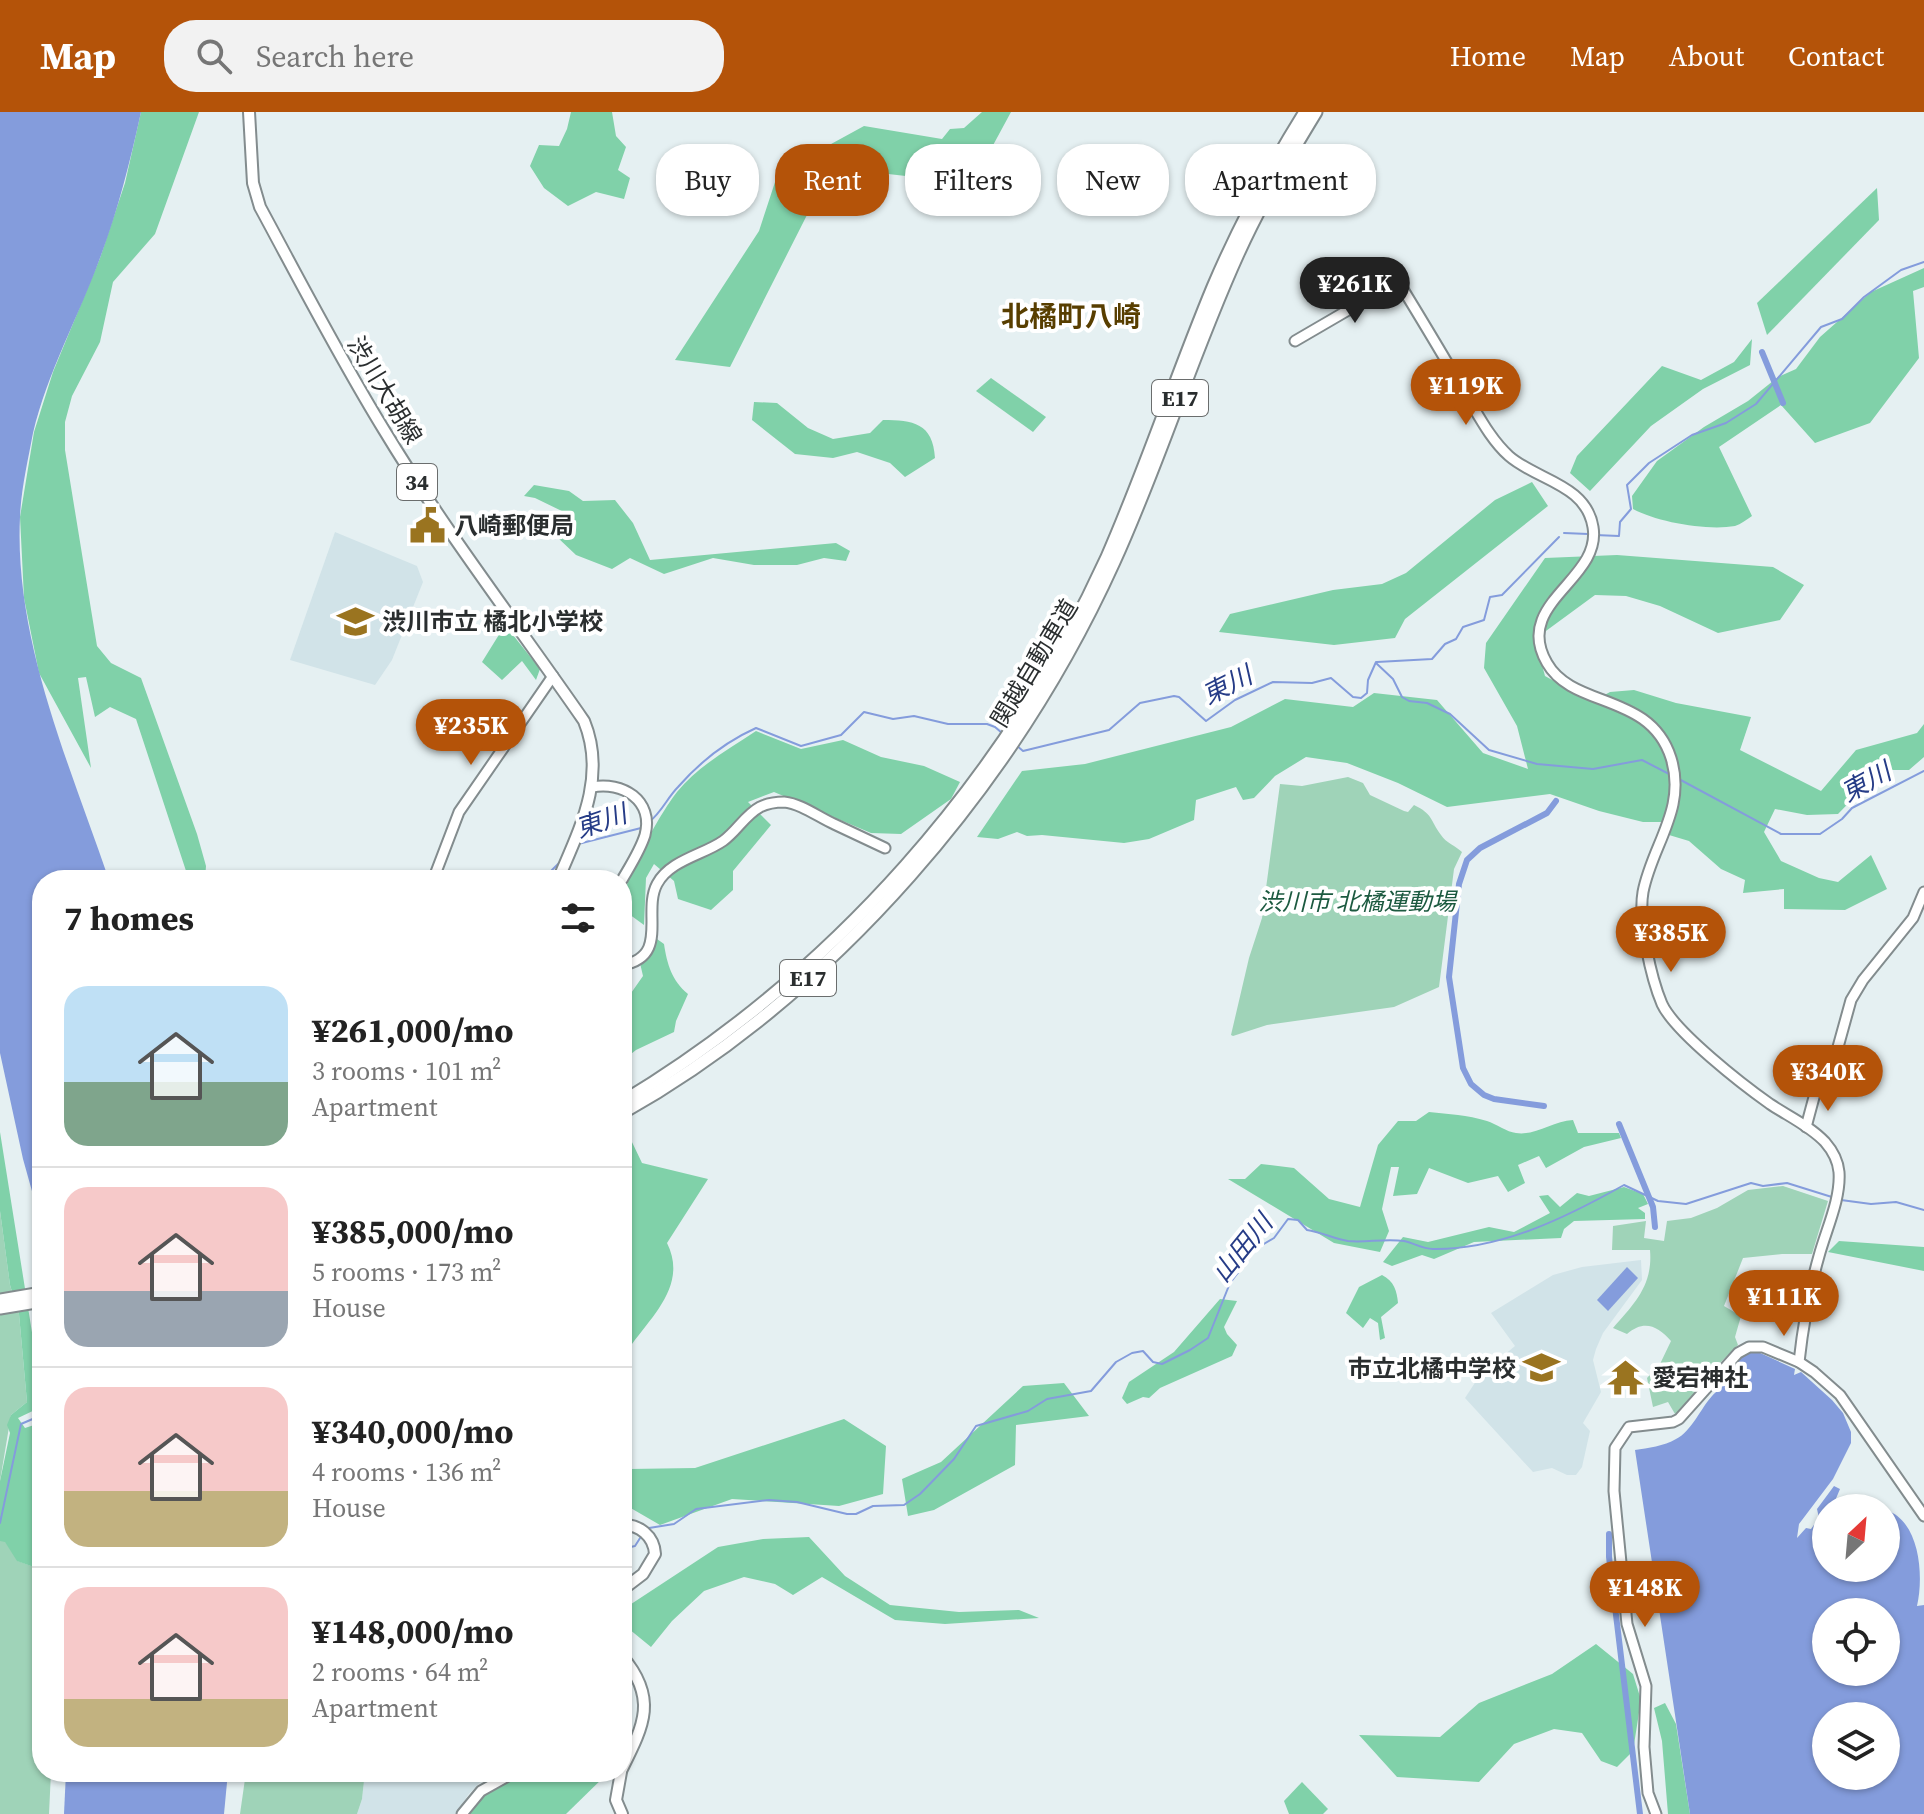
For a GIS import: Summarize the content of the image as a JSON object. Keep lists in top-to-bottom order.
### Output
{
  "streets": {
    "highway": ["E17", "関越自動車道"],
    "main road": ["渋川大胡線", "34"]
  },
  "districts": ["北橘町八崎"],
  "water": ["東川", "山田川"],
  "parks": ["渋川市 北橘運動場"],
  "places": {
    "public building": ["八崎郵便局"],
    "school or university": ["渋川市立 橘北小学校", "市立北橘中学校"],
    "temple": ["愛宕神社"]
  },
  "north": "top right",
  "page": {
    "header": "Map",
    "search": "Search here",
    "nav": [
      "Home",
      "Map",
      "About",
      "Contact"
    ],
    "chip": [
      "Buy",
      "Rent",
      "Filters",
      "New",
      "Apartment"
    ],
    "price": [
      "¥261K",
      "¥119K",
      "¥235K",
      "¥385K",
      "¥340K",
      "¥111K",
      "¥148K"
    ],
    "heading": "7 homes",
    "list": [
      {
        "name": "¥261,000/mo",
        "note": "3 rooms · 101 m² · Apartment"
      },
      {
        "name": "¥385,000/mo",
        "note": "5 rooms · 173 m² · House"
      },
      {
        "name": "¥340,000/mo",
        "note": "4 rooms · 136 m² · House"
      },
      {
        "name": "¥148,000/mo",
        "note": "2 rooms · 64 m² · Apartment"
      }
    ]
  }
}
